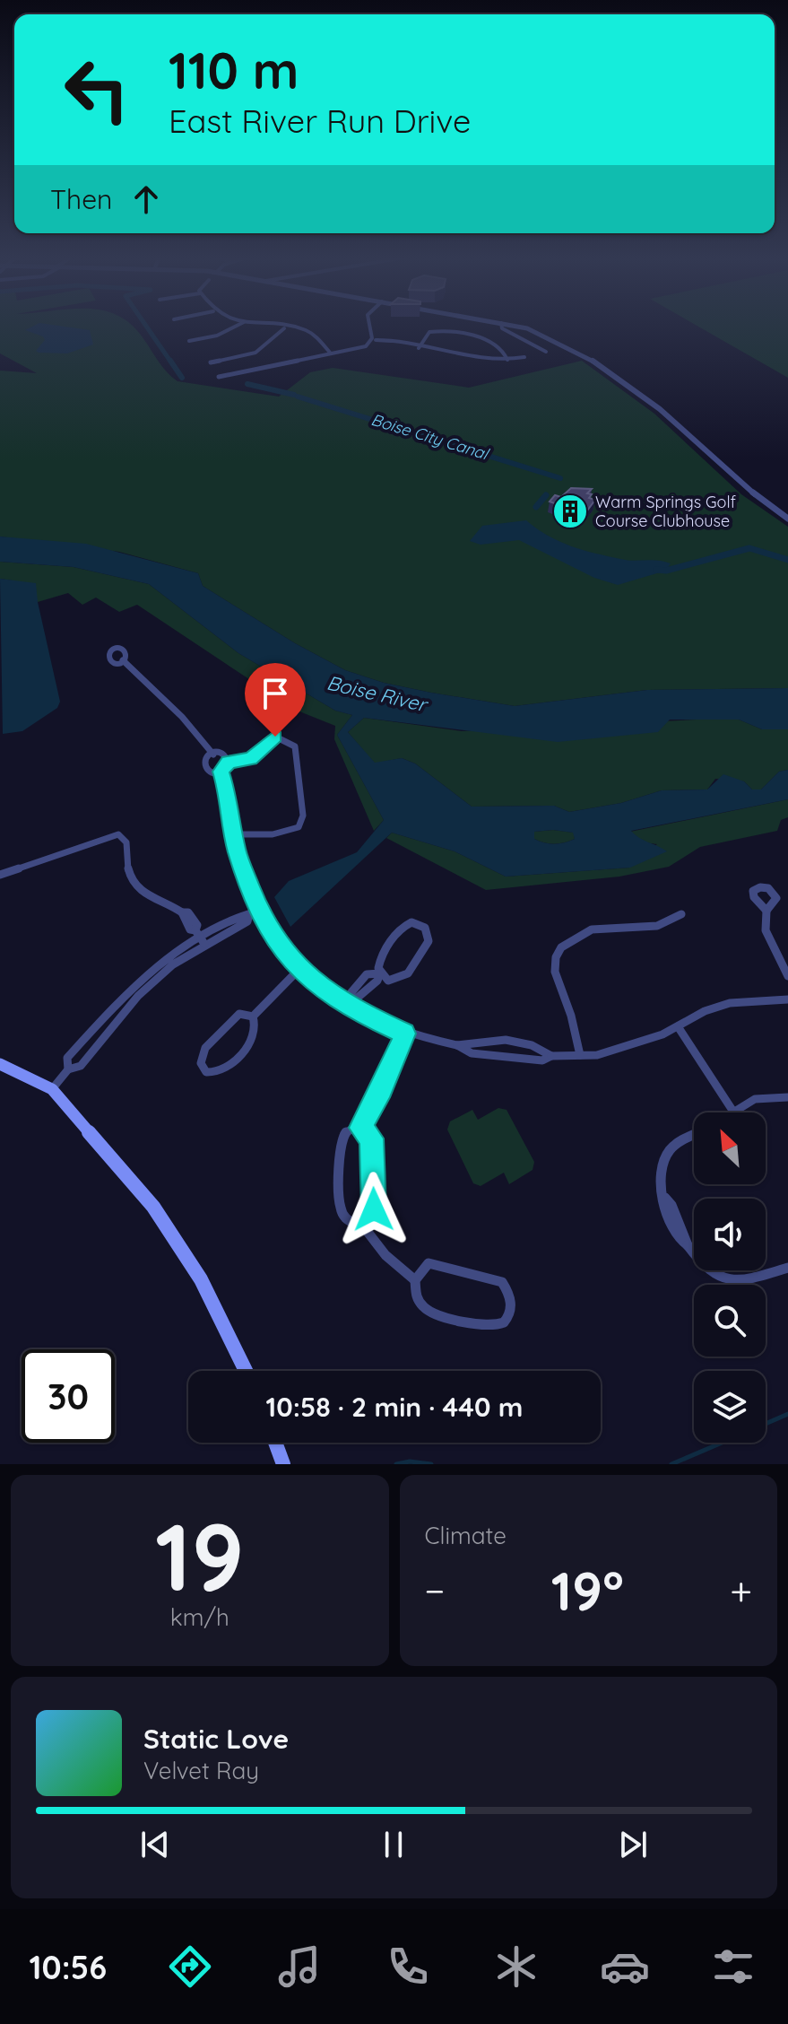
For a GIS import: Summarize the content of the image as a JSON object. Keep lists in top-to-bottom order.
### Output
{
  "water": ["Boise City Canal", "Boise River"],
  "places": {
    "building": ["Warm Springs Golf Course Clubhouse"]
  },
  "north": "top left",
  "page": {
    "turn": ["110 m", "East River Run Drive"],
    "then": "Then",
    "limit": "30",
    "trip": "10:58 · 2 min · 440 m",
    "tile": [
      ["19", "km/h"],
      "Climate"
    ],
    "heat": ["−", "19°", "+"],
    "song": ["Static Love", "Velvet Ray"],
    "tabs": "10:56"
  }
}
